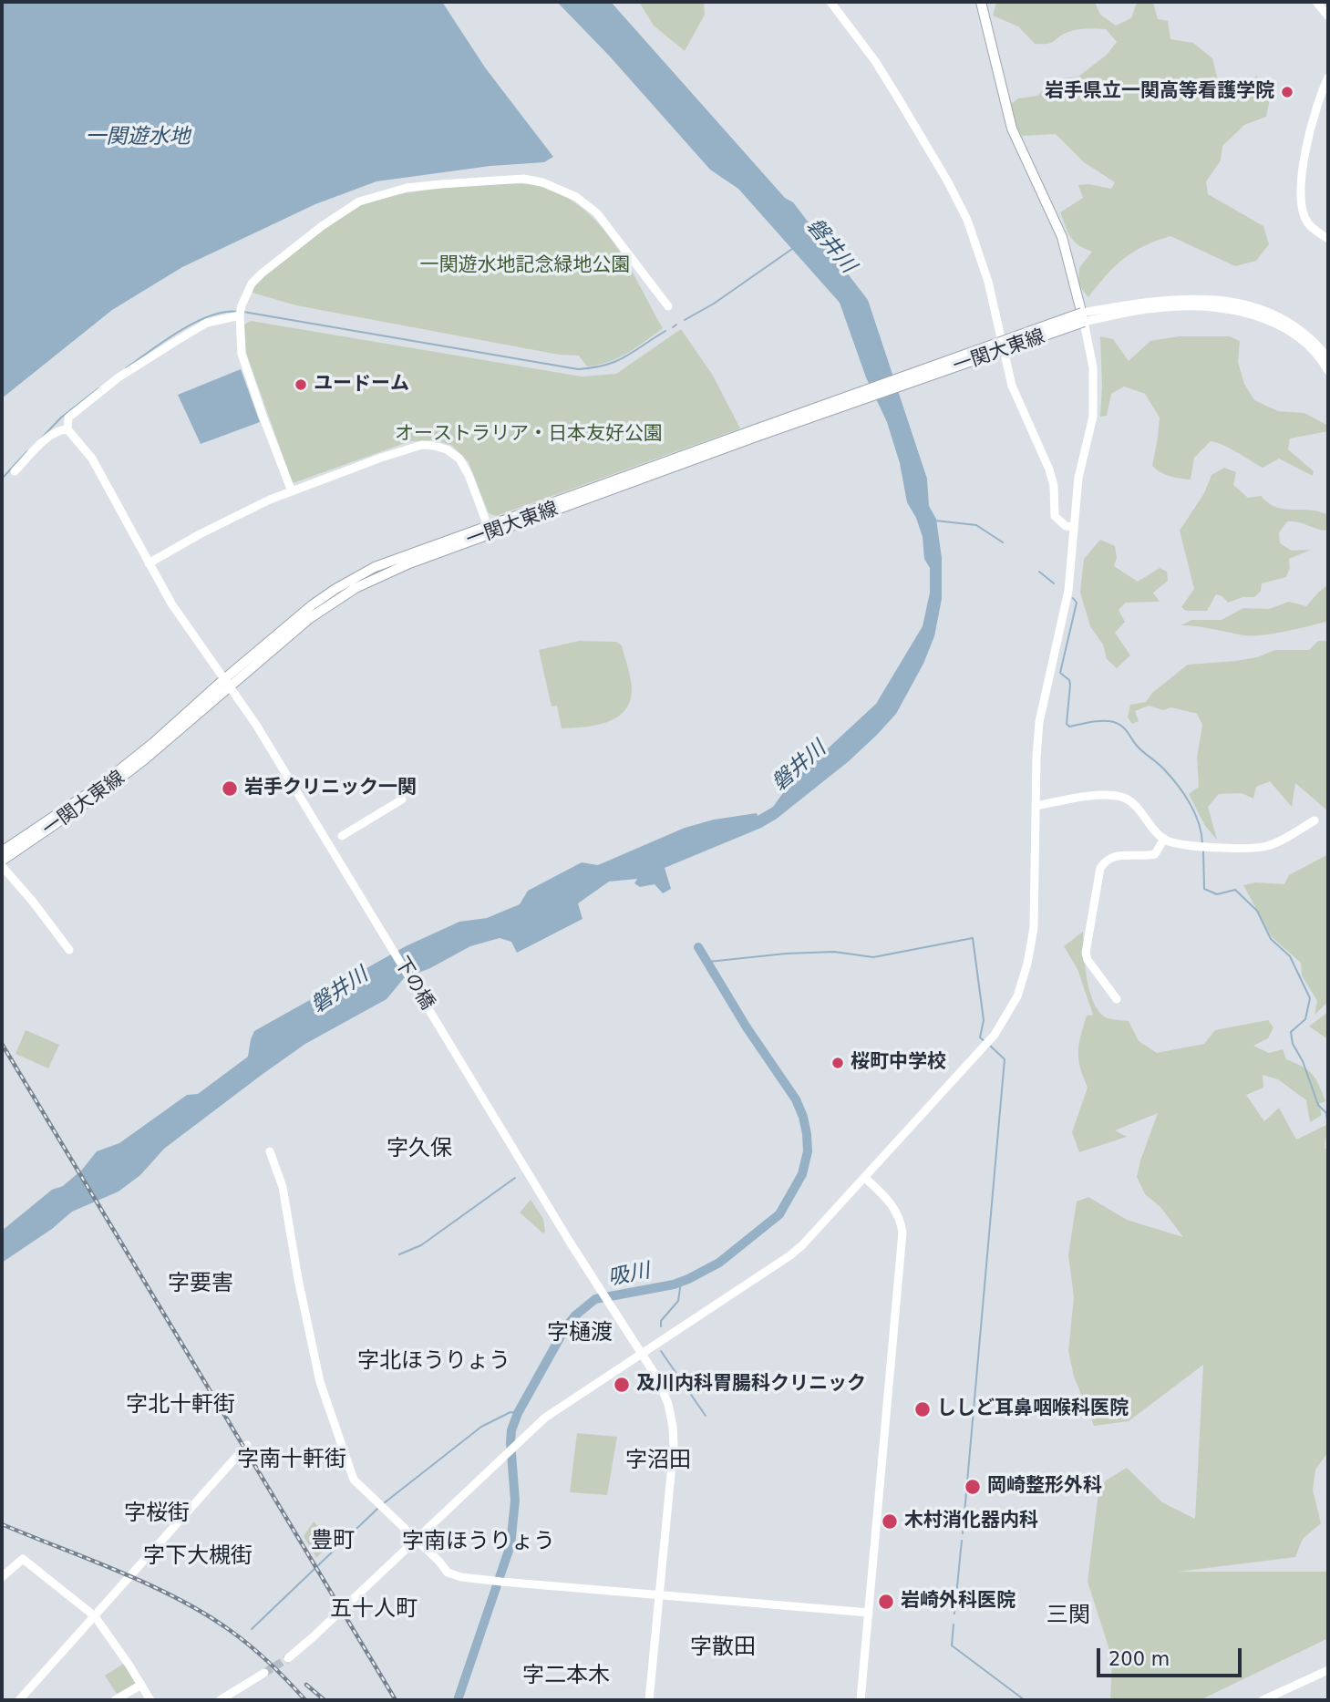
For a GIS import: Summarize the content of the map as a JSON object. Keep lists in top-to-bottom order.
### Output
{
  "streets": {
    "main road": ["一関大東線"],
    "street": ["下の橋"]
  },
  "crossings": [
    ["一関大東線", "下の橋"]
  ],
  "districts": [
    "字久保",
    "字要害",
    "字樋渡",
    "字北ほうりょう",
    "字北十軒街",
    "字南十軒街",
    "字沼田",
    "字桜街",
    "豊町",
    "字南ほうりょう",
    "字下大槻街",
    "五十人町",
    "三関",
    "字散田",
    "字二本木"
  ],
  "water": ["一関遊水地", "磐井川", "吸川"],
  "parks": ["一関遊水地記念緑地公園", "オーストラリア・日本友好公園"],
  "places": [
    "岩手県立一関高等看護学院",
    "ユードーム",
    "岩手クリニック一関",
    "桜町中学校",
    "及川内科胃腸科クリニック",
    "ししど耳鼻咽喉科医院",
    "岡崎整形外科",
    "木村消化器内科",
    "岩崎外科医院"
  ],
  "scale_bar": "200 m"
}
